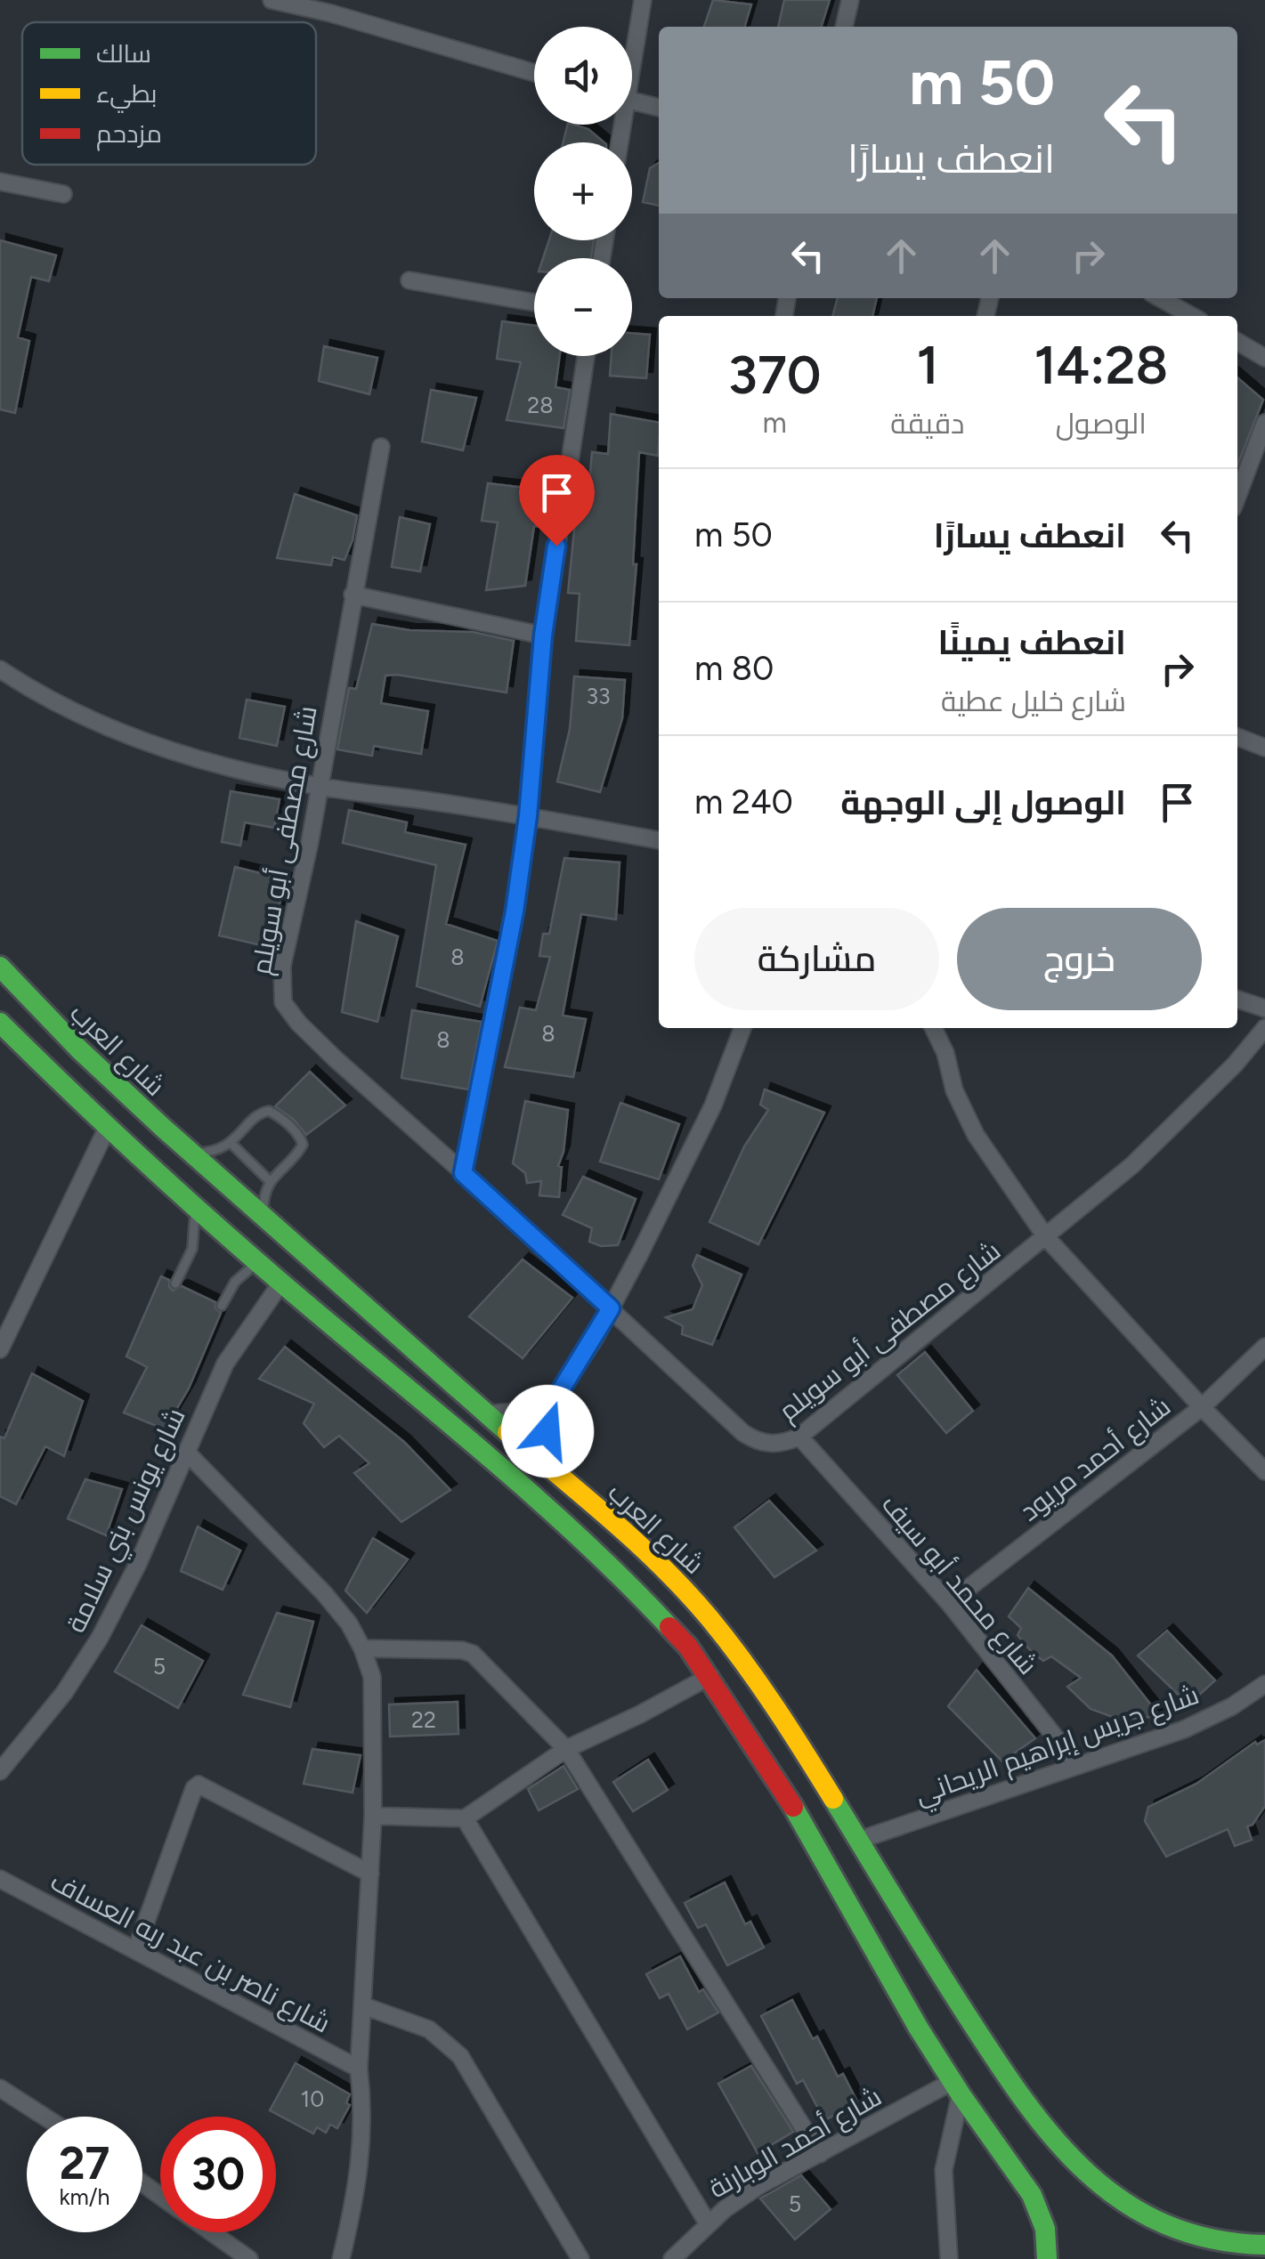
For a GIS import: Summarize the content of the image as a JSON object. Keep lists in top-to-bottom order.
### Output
{
  "streets": {
    "main road": ["شارع العرب"],
    "street": [
      "شارع مصطفى أبو سويلم",
      "شارع أحمد مريود",
      "شارع يونس بني سلامة",
      "شارع محمد أبو سيف",
      "شارع جريس إبراهيم الريحاني",
      "شارع ناصر بن عبد ربه العساف",
      "شارع أحمد الوبارنة"
    ]
  },
  "crossings": [
    ["شارع مصطفى أبو سويلم", "شارع محمد أبو سيف"],
    ["شارع العرب", "شارع جريس إبراهيم الريحاني"],
    ["شارع أحمد مريود", "شارع محمد أبو سيف"],
    ["شارع محمد أبو سيف", "شارع جريس إبراهيم الريحاني"]
  ],
  "house_numbers": [
    "28",
    "33",
    "8",
    "8",
    "8",
    "5",
    "22",
    "10",
    "5"
  ],
  "legend": ["سالك", "بطيء", "مزدحم"],
  "page": {
    "map_buttons": ["+", "−"],
    "turn": ["50 m", "انعطف يسارًا"],
    "eta": [
      "14:28",
      "الوصول",
      "1",
      "دقيقة",
      "370",
      "m"
    ],
    "list": [
      {
        "name": "انعطف يسارًا",
        "value": "50 m"
      },
      {
        "name": "انعطف يمينًا",
        "note": "شارع خليل عطية",
        "value": "80 m"
      },
      {
        "name": "الوصول إلى الوجهة",
        "value": "240 m"
      }
    ],
    "buttons": ["خروج", "مشاركة"],
    "speed": "27 km/h",
    "limit": "30"
  }
}
